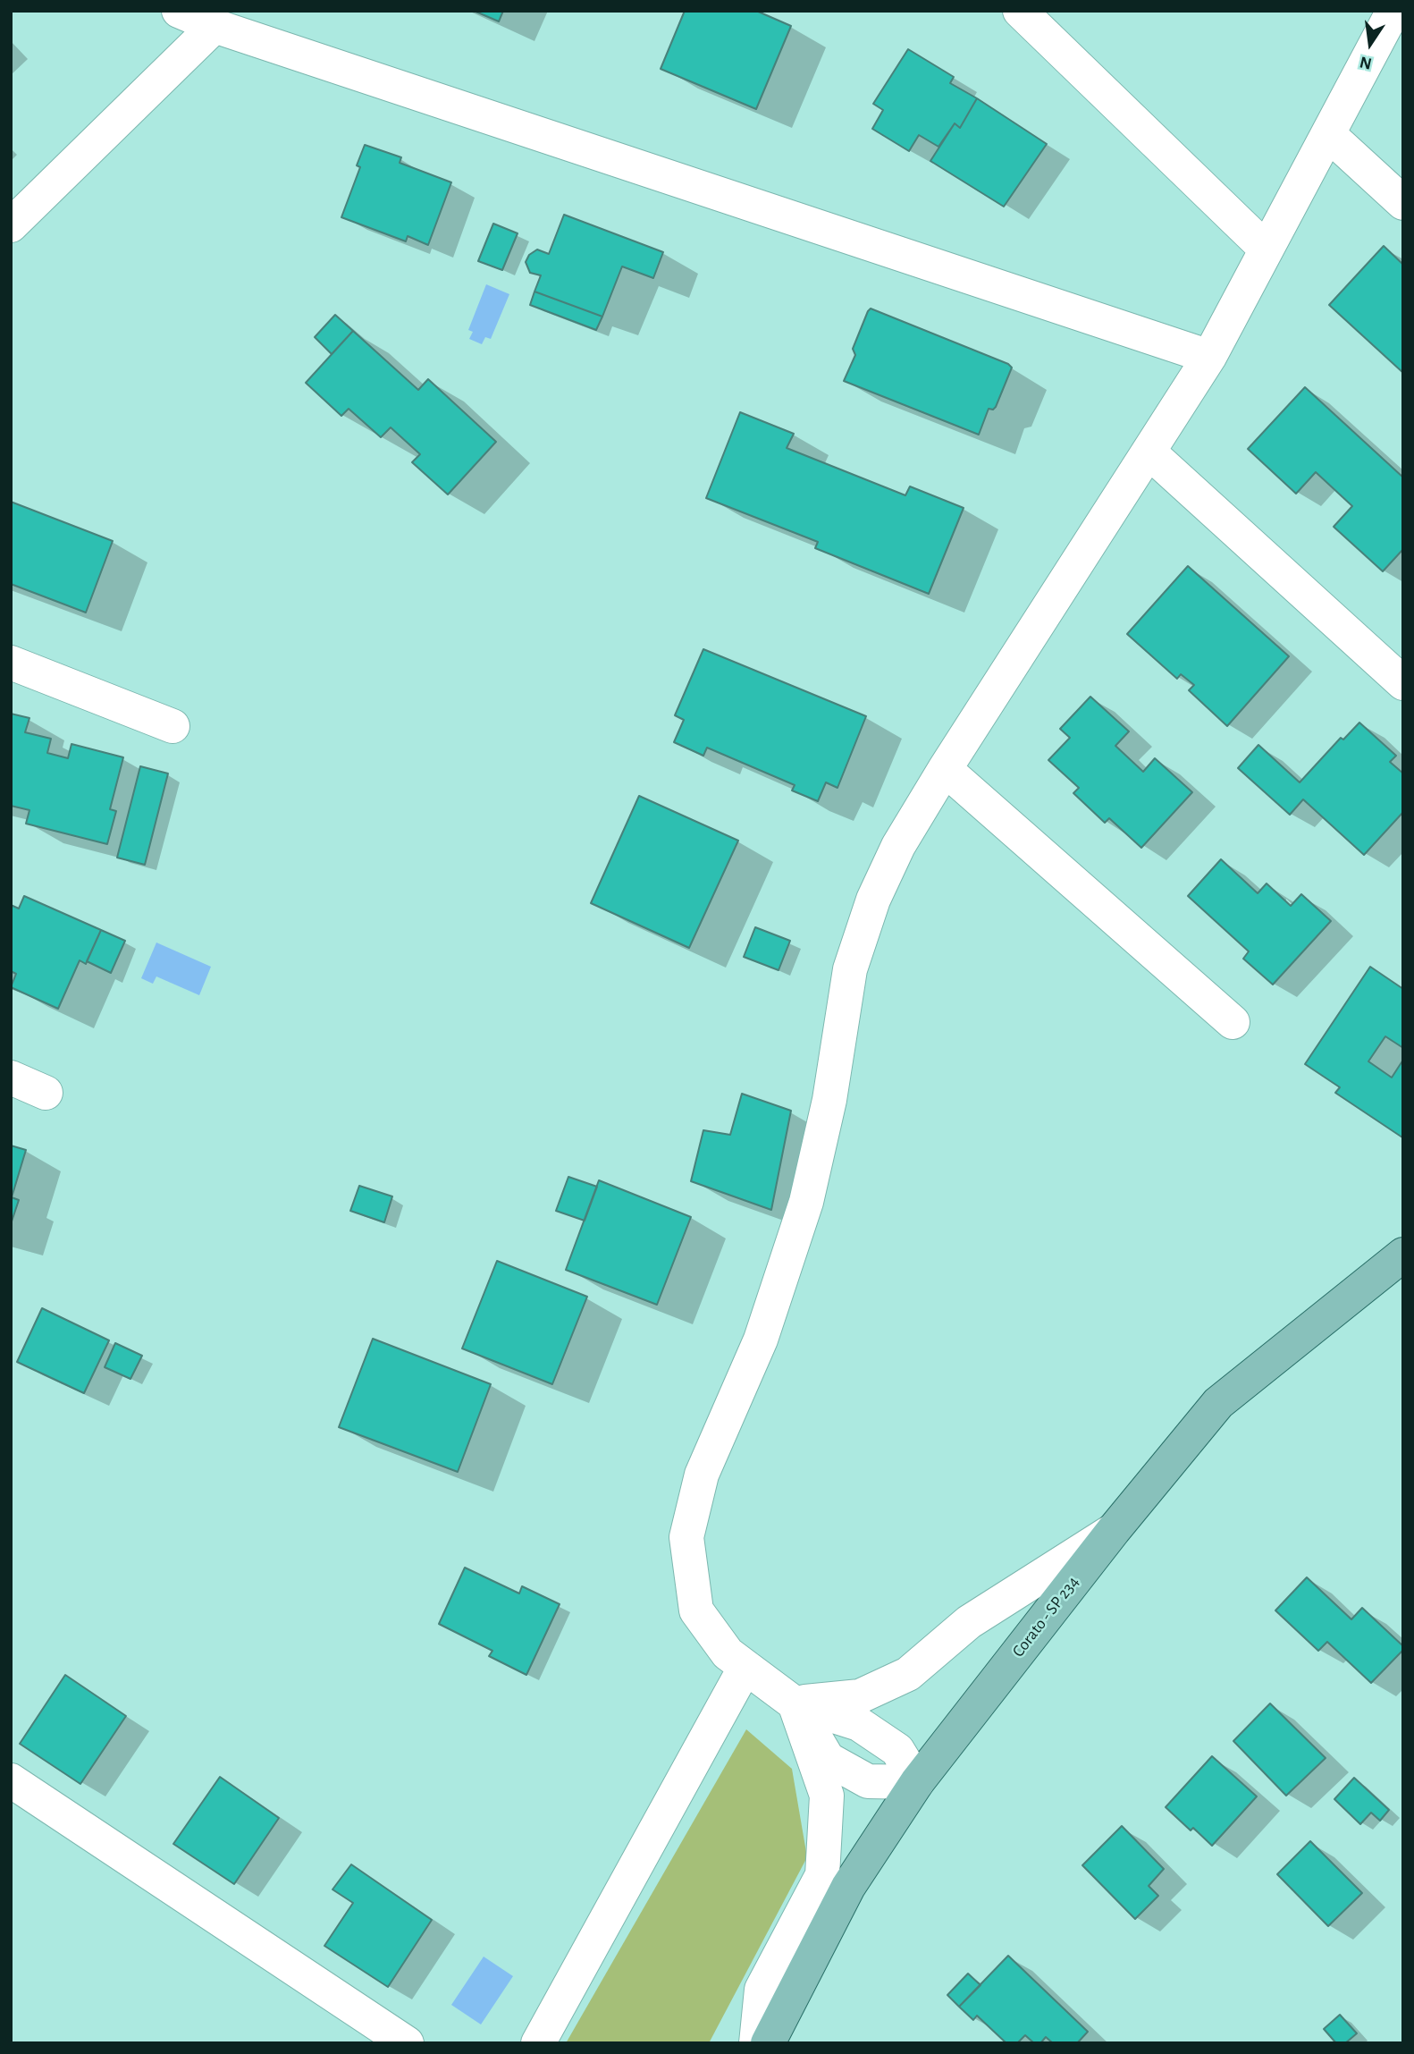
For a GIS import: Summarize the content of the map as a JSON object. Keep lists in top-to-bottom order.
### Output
{
  "streets": {
    "main road": ["Corato - SP 234"]
  },
  "north": "bottom"
}
